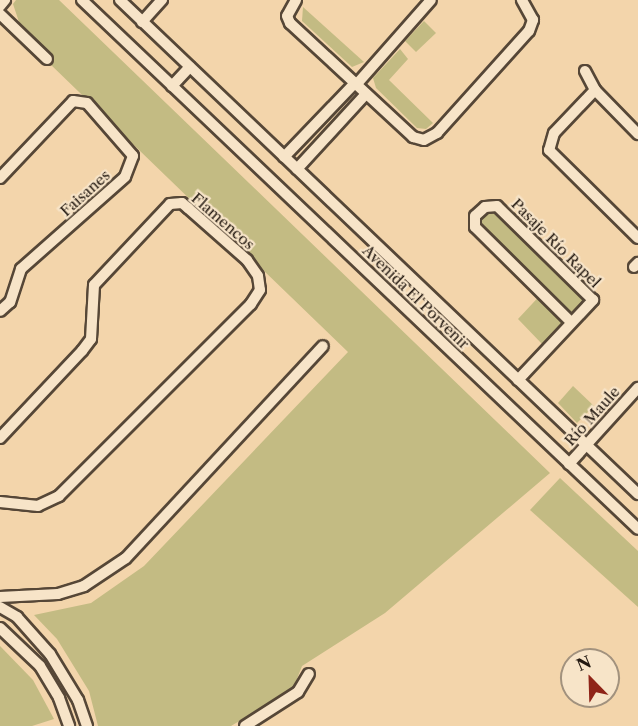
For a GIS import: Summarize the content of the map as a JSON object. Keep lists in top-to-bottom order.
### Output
{
  "streets": {
    "street": [
      "Faisanes",
      "Flamencos",
      "Pasaje Río Rapel",
      "Avenida El Porvenir",
      "Río Maule"
    ]
  },
  "crossings": [
    ["Avenida El Porvenir", "Río Maule"]
  ],
  "north": "top left"
}
